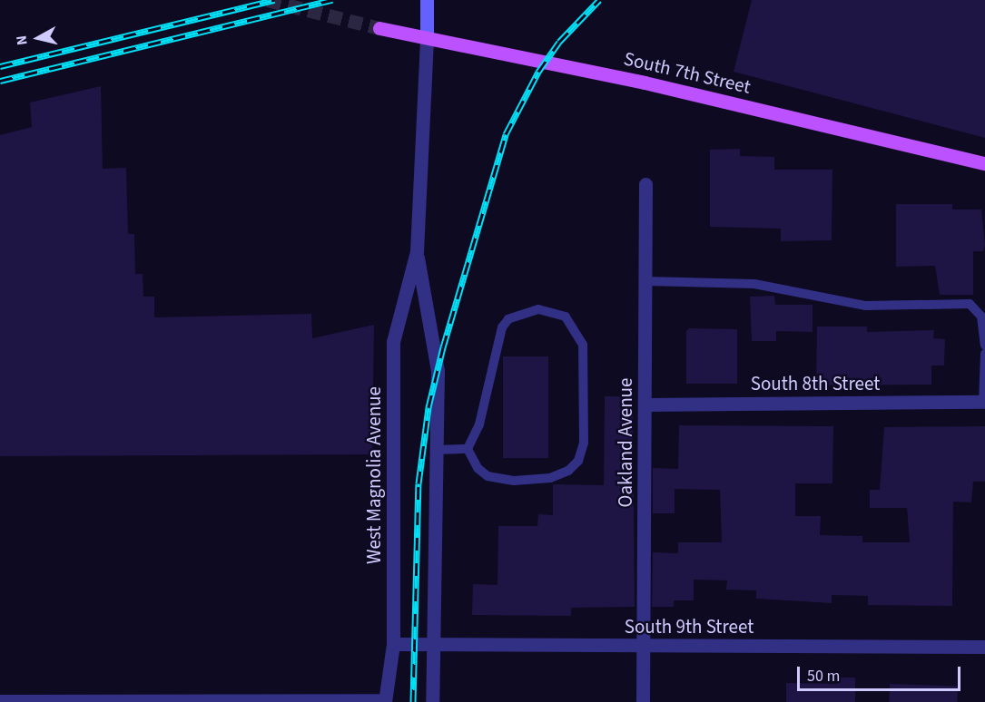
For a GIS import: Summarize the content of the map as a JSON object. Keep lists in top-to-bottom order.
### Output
{
  "streets": {
    "main road": ["South 7th Street"],
    "street": [
      "South 8th Street",
      "Oakland Avenue",
      "West Magnolia Avenue",
      "South 9th Street"
    ]
  },
  "crossings": [
    ["South 7th Street", "West Magnolia Avenue"],
    ["South 8th Street", "Oakland Avenue"],
    ["Oakland Avenue", "South 9th Street"],
    ["West Magnolia Avenue", "South 9th Street"]
  ],
  "scale_bar": "50 m",
  "north": "left"
}
